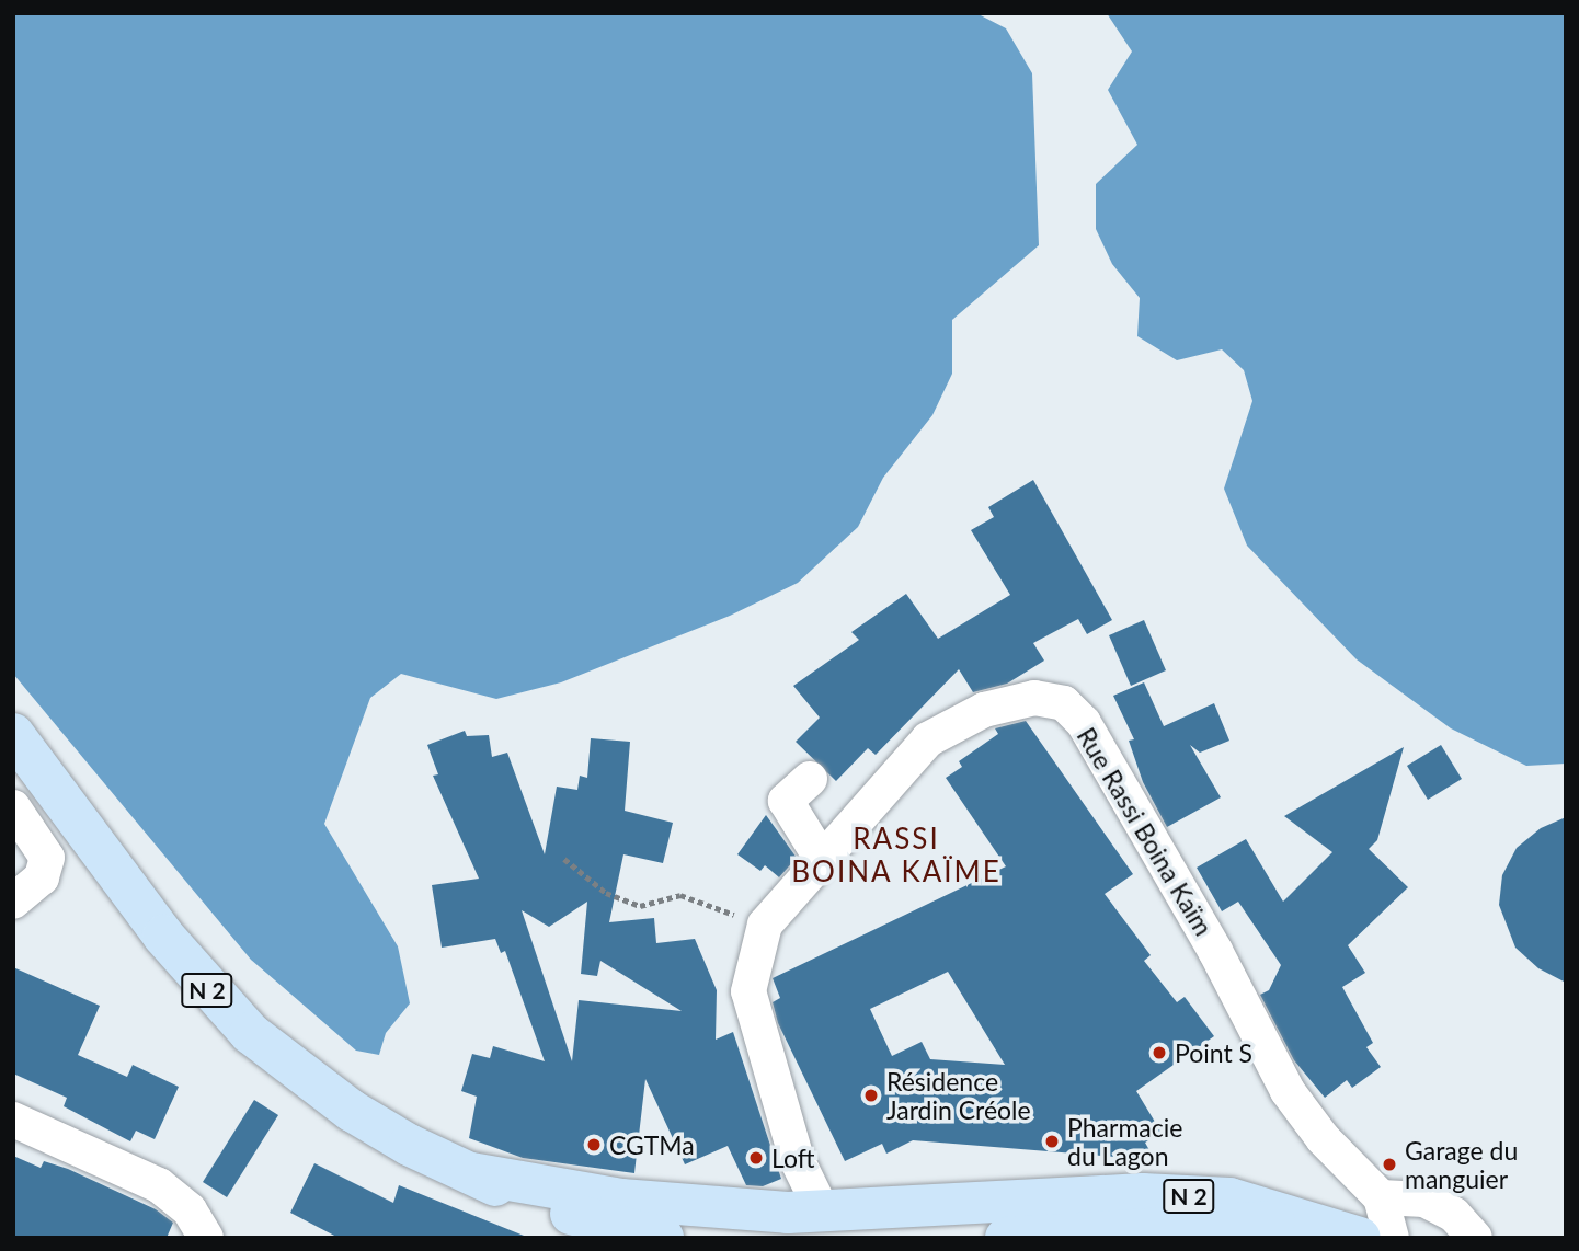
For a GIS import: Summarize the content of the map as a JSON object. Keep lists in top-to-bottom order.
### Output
{
  "streets": {
    "main road": ["N 2"],
    "street": ["Rue Rassi Boina Kaïm"]
  },
  "crossings": [
    ["Rue Rassi Boina Kaïm", "N 2"]
  ],
  "districts": ["RASSI BOINA KAÏME"],
  "places": [
    "Point S",
    "Résidence Jardin Créole",
    "Pharmacie du Lagon",
    "CGTMa",
    "Loft",
    "Garage du manguier"
  ]
}
